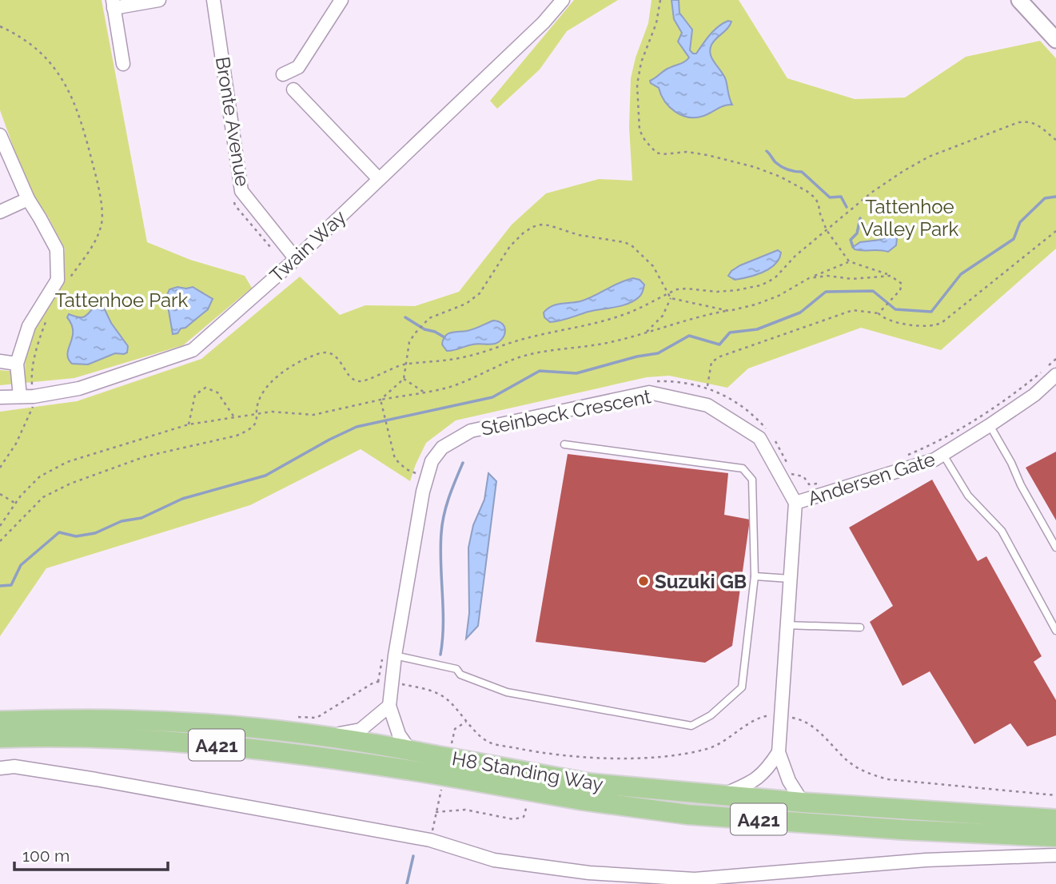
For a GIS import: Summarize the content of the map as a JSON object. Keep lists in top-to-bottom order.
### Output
{
  "streets": {
    "highway": ["A421", "H8 Standing Way"],
    "street": [
      "Bronte Avenue",
      "Twain Way",
      "Steinbeck Crescent",
      "Andersen Gate"
    ]
  },
  "crossings": [
    ["Bronte Avenue", "Twain Way"],
    ["Steinbeck Crescent", "Andersen Gate"],
    ["Steinbeck Crescent", "H8 Standing Way"]
  ],
  "parks": ["Tattenhoe Valley Park", "Tattenhoe Park"],
  "places": ["Suzuki GB"],
  "scale_bar": "100 m"
}
